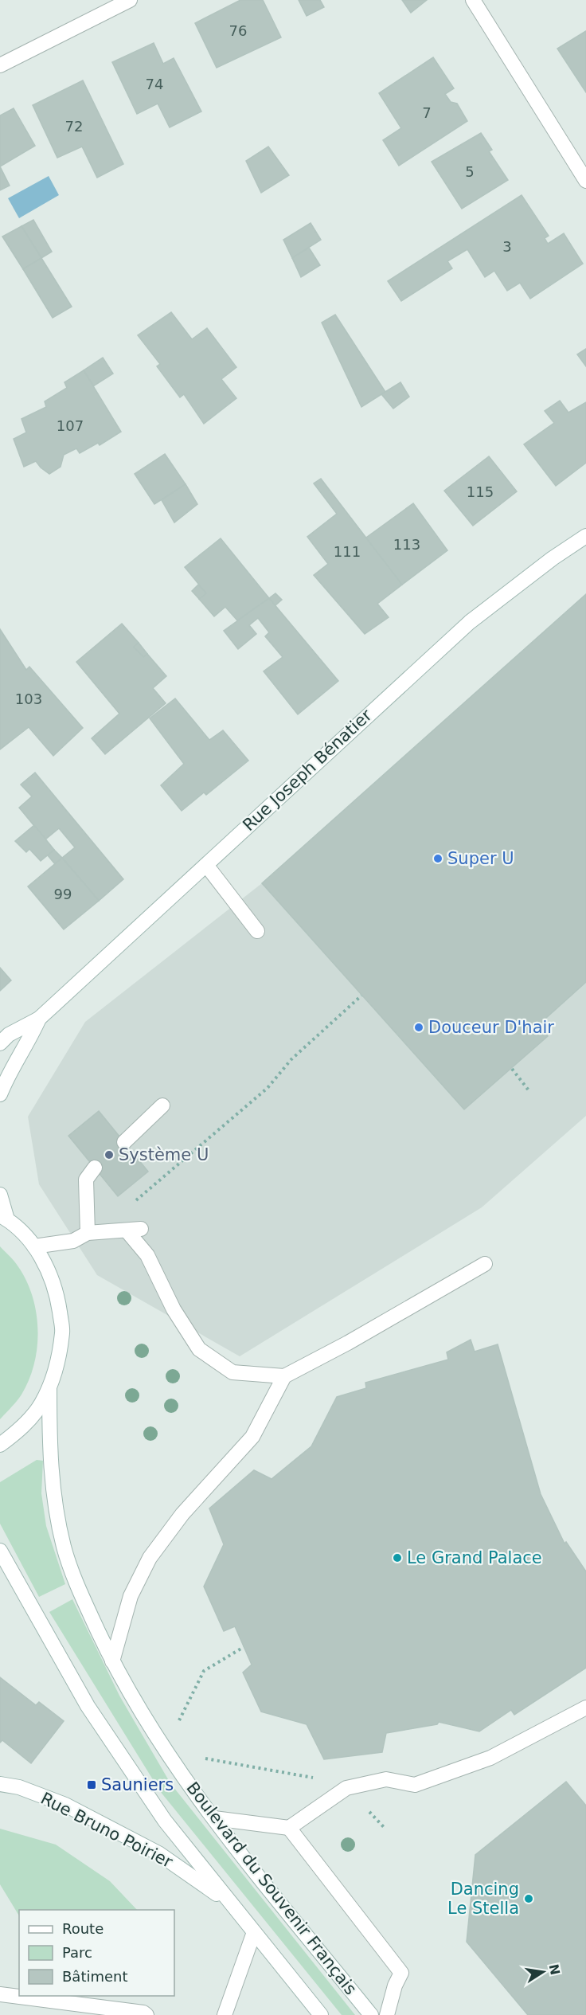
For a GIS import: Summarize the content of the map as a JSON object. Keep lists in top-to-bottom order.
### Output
{
  "streets": {
    "main road": ["Rue Joseph Bénatier", "Rue Bruno Poirier", "Boulevard du Souvenir Français"]
  },
  "places": {
    "other": [
      "Super U",
      "Douceur D'hair",
      "Système U",
      "Le Grand Palace",
      "Dancing Le Stella"
    ],
    "transit": ["Sauniers"]
  },
  "house_numbers": [
    "76",
    "74",
    "7",
    "72",
    "5",
    "3",
    "107",
    "115",
    "113",
    "111",
    "103",
    "99"
  ],
  "legend": ["Route", "Parc", "Bâtiment"],
  "north": "right"
}
